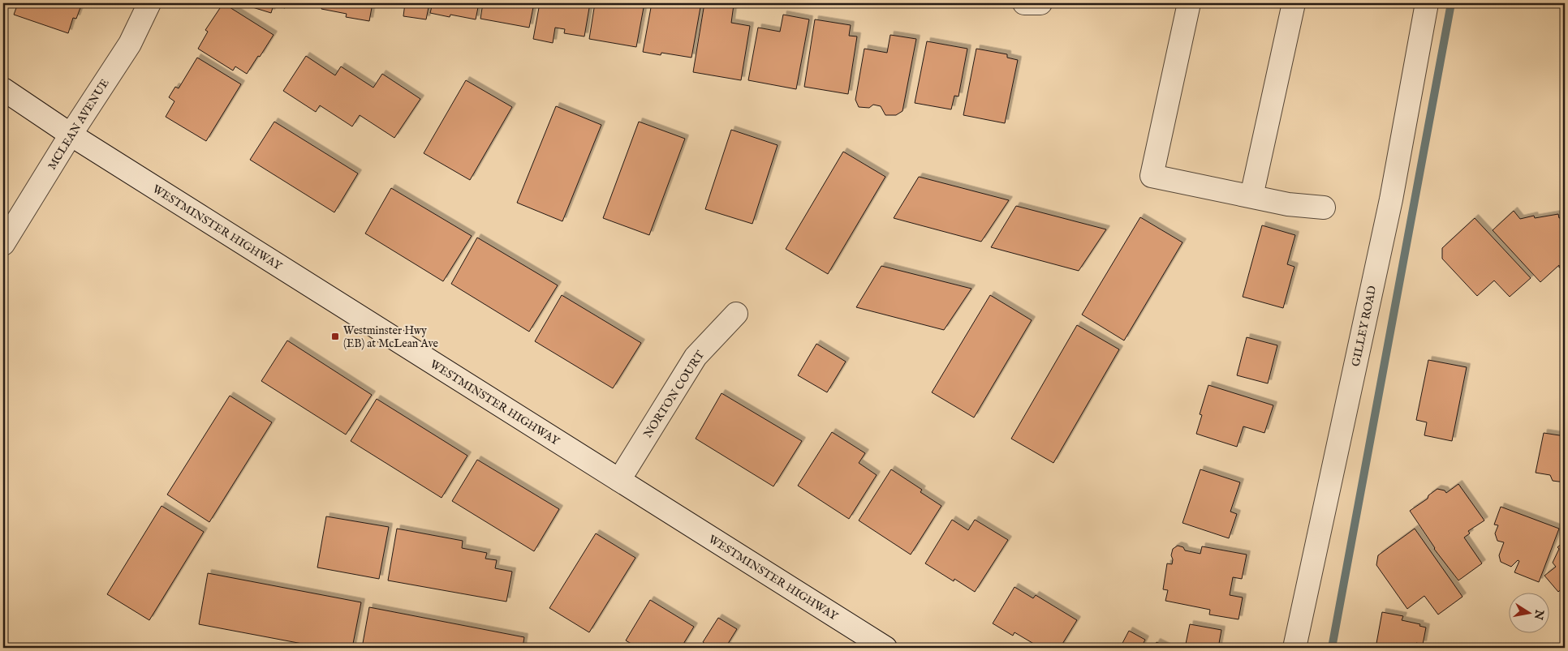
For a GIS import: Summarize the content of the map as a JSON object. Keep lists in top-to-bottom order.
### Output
{
  "streets": {
    "street": [
      "MCLEAN AVENUE",
      "WESTMINSTER HIGHWAY",
      "GILLEY ROAD",
      "NORTON COURT"
    ]
  },
  "crossings": [
    ["MCLEAN AVENUE", "WESTMINSTER HIGHWAY"],
    ["WESTMINSTER HIGHWAY", "NORTON COURT"]
  ],
  "places": {
    "transit": ["Westminster Hwy (EB) at McLean Ave"]
  },
  "north": "right"
}
